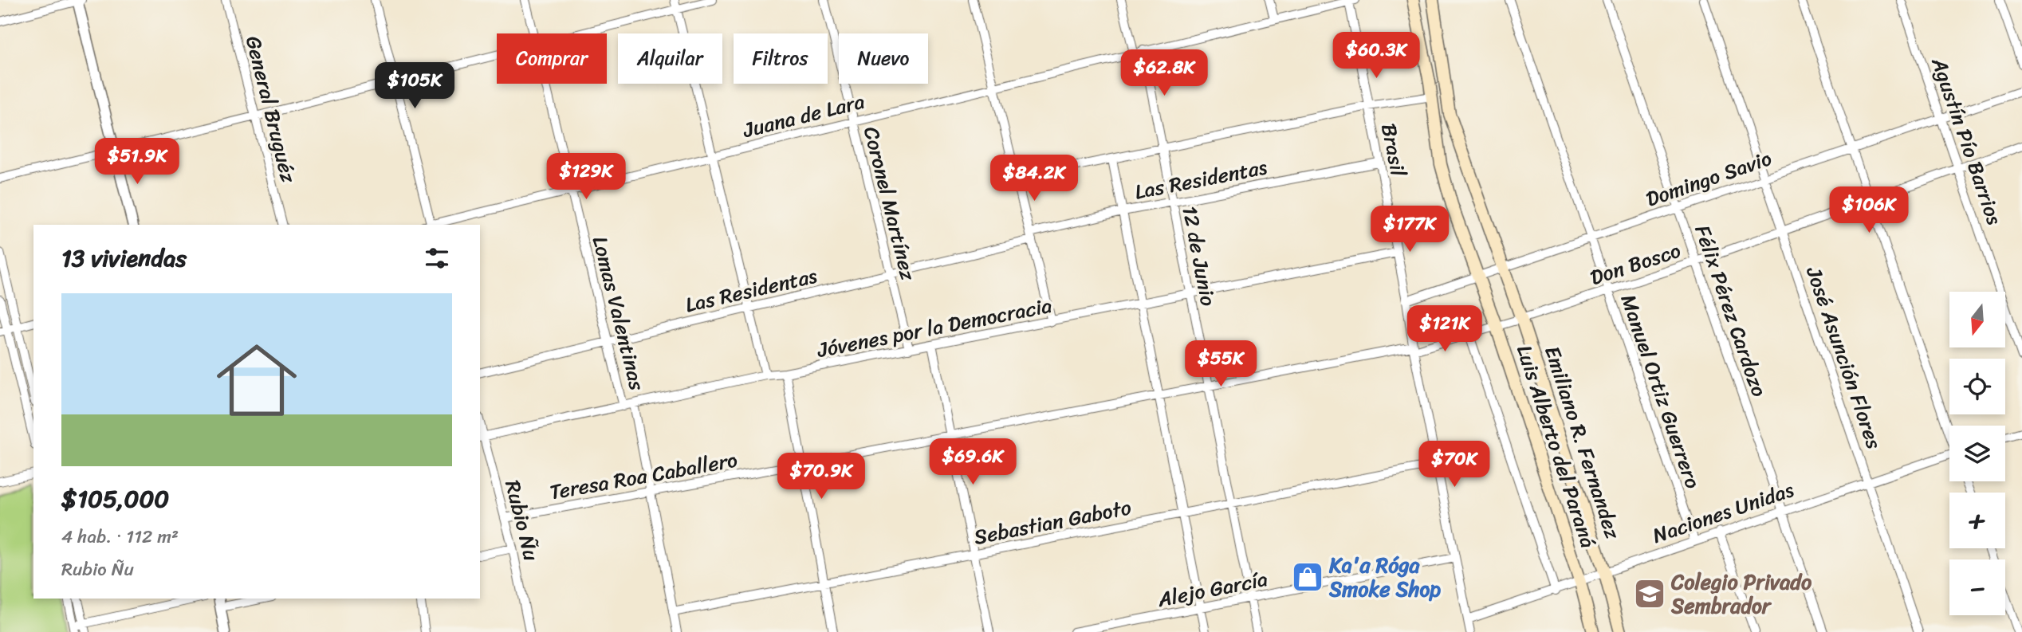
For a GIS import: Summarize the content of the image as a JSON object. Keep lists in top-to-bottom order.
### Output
{
  "streets": {
    "main road": ["Emiliano R. Fernandez", "Luis Alberto del Paraná"],
    "street": [
      "General Bruguéz",
      "Juana de Lara",
      "Agustín Pío Barrios",
      "Brasil",
      "Domingo Savio",
      "Las Residentas",
      "Coronel Martínez",
      "12 de Junio",
      "Don Bosco",
      "Félix Pérez Cardozo",
      "Lomas Valentinas",
      "Jóvenes por la Democracia",
      "José Asunción Flores",
      "Manuel Ortiz Guerrero",
      "Teresa Roa Caballero",
      "Naciones Unidas",
      "Rubio Ñu",
      "Sebastian Gaboto",
      "Alejo García"
    ]
  },
  "crossings": [
    ["Juana de Lara", "Brasil"],
    ["Juana de Lara", "Coronel Martínez"],
    ["Juana de Lara", "12 de Junio"],
    ["Juana de Lara", "Lomas Valentinas"],
    ["Agustín Pío Barrios", "Domingo Savio"],
    ["Agustín Pío Barrios", "Don Bosco"],
    ["Brasil", "Domingo Savio"],
    ["Brasil", "Las Residentas"],
    ["Brasil", "Don Bosco"],
    ["Brasil", "Jóvenes por la Democracia"],
    ["Brasil", "Teresa Roa Caballero"],
    ["Brasil", "Naciones Unidas"],
    ["Brasil", "Sebastian Gaboto"],
    ["Brasil", "Alejo García"],
    ["Domingo Savio", "Félix Pérez Cardozo"],
    ["Domingo Savio", "José Asunción Flores"],
    ["Domingo Savio", "Manuel Ortiz Guerrero"],
    ["Domingo Savio", "Emiliano R. Fernandez"],
    ["Domingo Savio", "Luis Alberto del Paraná"],
    ["Las Residentas", "Coronel Martínez"],
    ["Las Residentas", "12 de Junio"],
    ["Las Residentas", "Lomas Valentinas"],
    ["Coronel Martínez", "Jóvenes por la Democracia"],
    ["12 de Junio", "Jóvenes por la Democracia"],
    ["12 de Junio", "Teresa Roa Caballero"],
    ["12 de Junio", "Sebastian Gaboto"],
    ["12 de Junio", "Alejo García"],
    ["Don Bosco", "Félix Pérez Cardozo"],
    ["Don Bosco", "José Asunción Flores"],
    ["Don Bosco", "Manuel Ortiz Guerrero"],
    ["Don Bosco", "Emiliano R. Fernandez"],
    ["Don Bosco", "Luis Alberto del Paraná"],
    ["Don Bosco", "Teresa Roa Caballero"],
    ["Félix Pérez Cardozo", "Naciones Unidas"],
    ["Lomas Valentinas", "Jóvenes por la Democracia"],
    ["Lomas Valentinas", "Teresa Roa Caballero"],
    ["Lomas Valentinas", "Sebastian Gaboto"],
    ["Jóvenes por la Democracia", "Rubio Ñu"],
    ["José Asunción Flores", "Naciones Unidas"],
    ["Manuel Ortiz Guerrero", "Naciones Unidas"],
    ["Emiliano R. Fernandez", "Naciones Unidas"],
    ["Luis Alberto del Paraná", "Naciones Unidas"],
    ["Teresa Roa Caballero", "Rubio Ñu"]
  ],
  "places": {
    "shop": ["Ka'a Róga Smoke Shop"],
    "school or university": ["Colegio Privado Sembrador"]
  },
  "north": "bottom",
  "page": {
    "price": [
      "$60.3K",
      "$62.8K",
      "$105K",
      "$51.9K",
      "$129K",
      "$84.2K",
      "$106K",
      "$177K",
      "$121K",
      "$55K",
      "$69.6K",
      "$70K",
      "$70.9K"
    ],
    "chip": [
      "Comprar",
      "Alquilar",
      "Filtros",
      "Nuevo"
    ],
    "heading": "13 viviendas",
    "map_buttons": ["+", "−"],
    "list": [
      {
        "name": "$105,000",
        "note": "4 hab. · 112 m² · Rubio Ñu"
      }
    ]
  }
}
